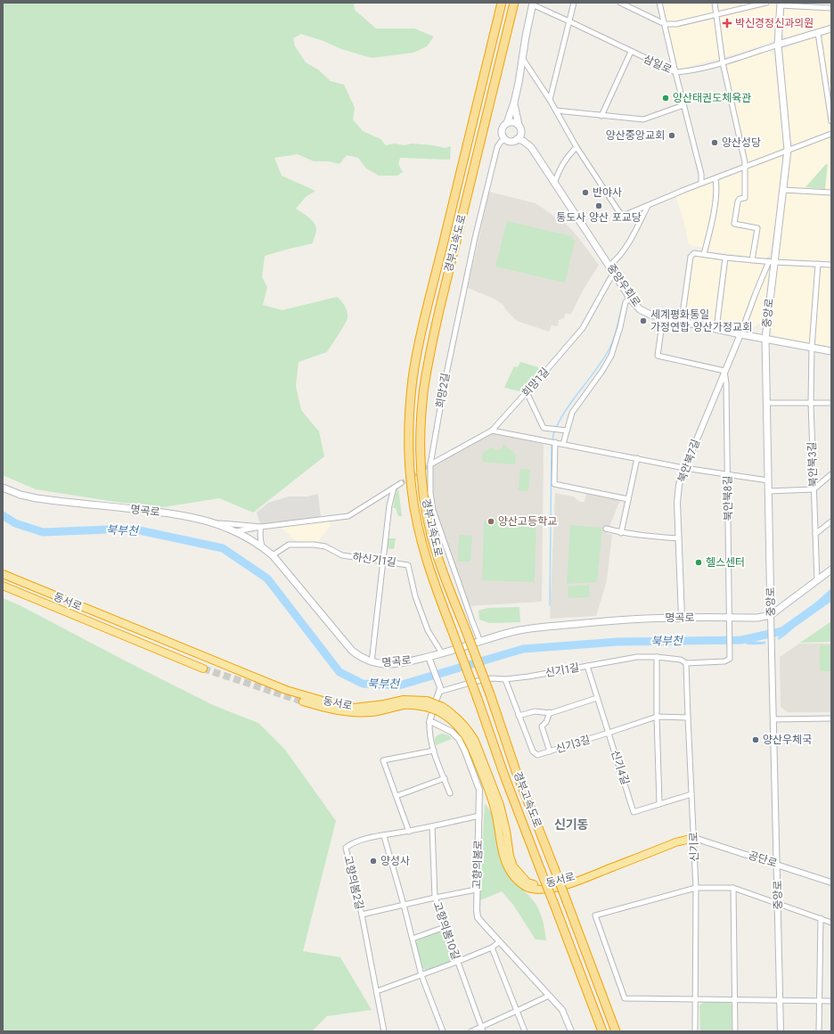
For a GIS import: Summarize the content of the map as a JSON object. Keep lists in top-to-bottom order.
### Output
{
  "streets": {
    "highway": ["경부고속도로", "동서로"],
    "main road": [
      "삼일로",
      "중앙우회로",
      "중앙로",
      "명곡로"
    ],
    "street": [
      "희망1길",
      "희망2길",
      "북안북7길",
      "북안북3길",
      "북안북8길",
      "하신기1길",
      "신기1길",
      "신기3길",
      "신기4길",
      "신기로",
      "공단로",
      "고향의봄로",
      "고향의봄2길",
      "고향의봄10길"
    ]
  },
  "crossings": [
    ["삼일로", "중앙로"],
    ["중앙우회로", "중앙로"],
    ["중앙우회로", "희망1길"],
    ["중앙우회로", "희망2길"],
    ["중앙우회로", "북안북7길"],
    ["중앙우회로", "북안북3길"],
    ["중앙로", "명곡로"],
    ["중앙로", "공단로"],
    ["희망1길", "희망2길"],
    ["희망2길", "명곡로"],
    ["북안북7길", "북안북8길"],
    ["북안북7길", "명곡로"],
    ["북안북3길", "명곡로"],
    ["북안북8길", "명곡로"],
    ["북안북8길", "신기1길"],
    ["명곡로", "하신기1길"],
    ["동서로", "신기로"],
    ["동서로", "공단로"],
    ["신기1길", "신기3길"],
    ["신기1길", "신기4길"],
    ["신기1길", "신기로"],
    ["신기3길", "신기4길"],
    ["신기3길", "신기로"],
    ["신기4길", "신기로"],
    ["신기로", "공단로"],
    ["고향의봄로", "고향의봄2길"],
    ["고향의봄2길", "고향의봄10길"]
  ],
  "districts": ["신기동"],
  "water": ["북부천"],
  "places": {
    "health": ["박신경정신과의원"],
    "other": [
      "양산태권도체육관",
      "양산중앙교회",
      "양산성당",
      "반야사",
      "통도사 양산 포교당",
      "세계평화통일 가정연합 양산가정교회",
      "양산고등학교",
      "헬스센터",
      "양산우체국",
      "양성사"
    ]
  }
}
